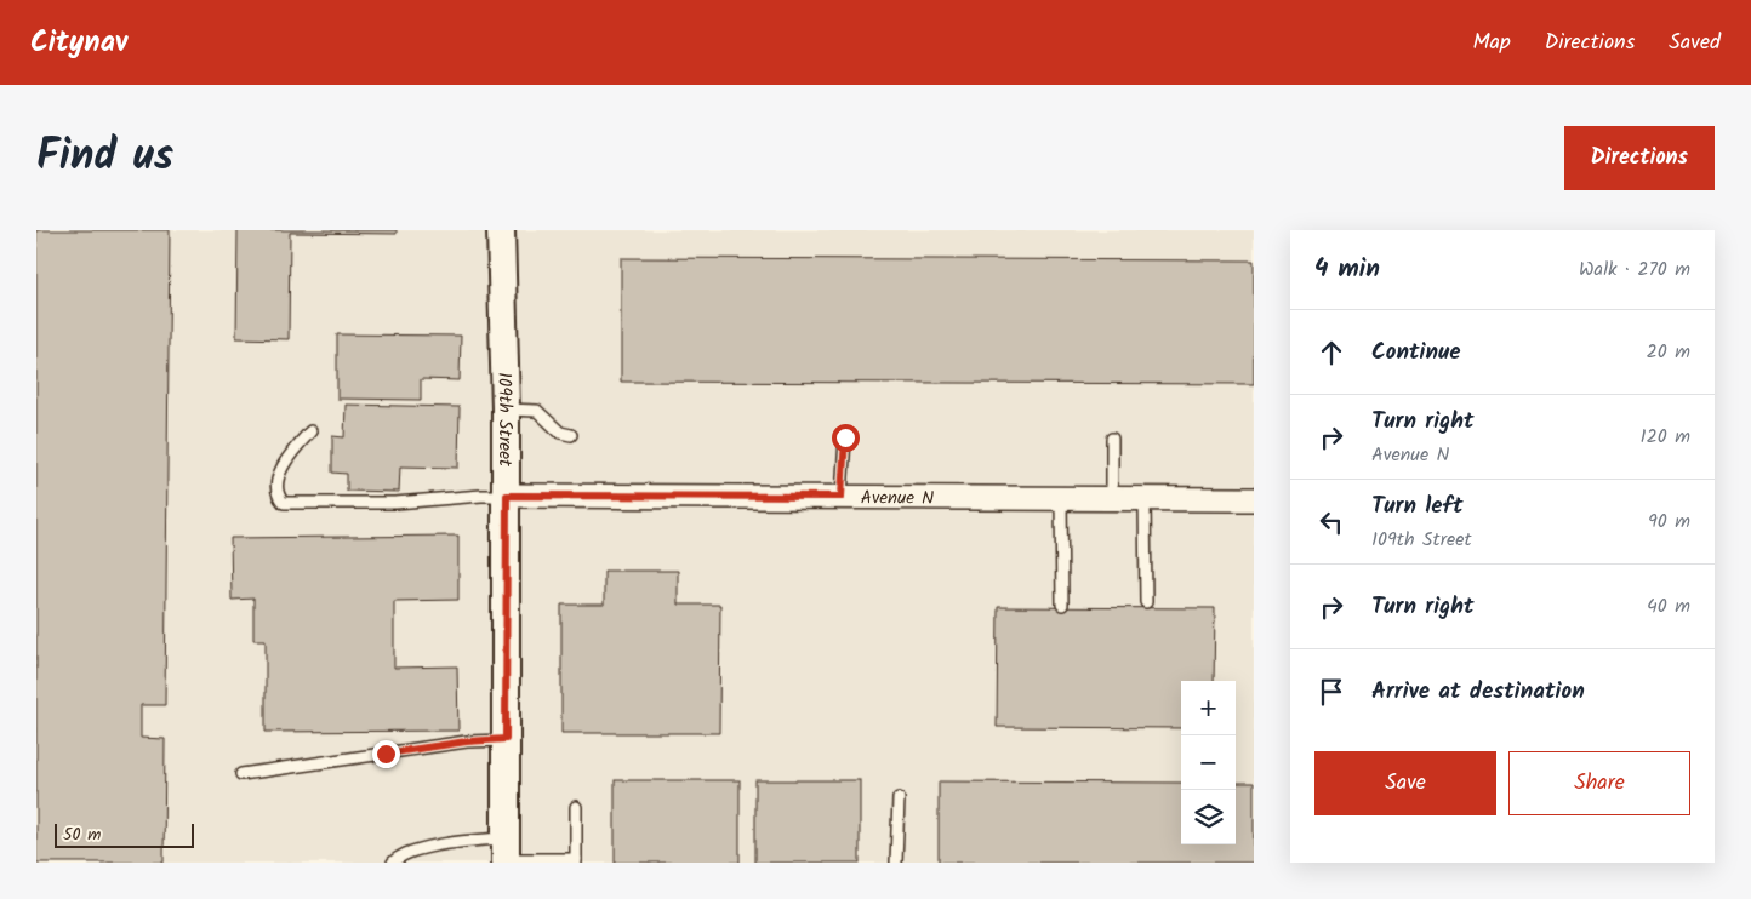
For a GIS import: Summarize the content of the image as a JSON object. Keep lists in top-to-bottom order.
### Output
{
  "streets": {
    "street": ["109th Street", "Avenue N"]
  },
  "crossings": [
    ["109th Street", "Avenue N"]
  ],
  "scale_bar": "50 m",
  "page": {
    "header": "Citynav",
    "nav": ["Map", "Directions", "Saved"],
    "title": "Find us",
    "buttons": [
      "Directions",
      ["Save", "Share"]
    ],
    "heading": ["4 min", "Walk · 270 m"],
    "list": [
      ["Continue", "20 m"],
      ["Turn right", "Avenue N", "120 m"],
      ["Turn left", "109th Street", "90 m"],
      ["Turn right", "40 m"],
      "Arrive at destination"
    ],
    "map_buttons": ["+", "−"],
    "scale": "50 m"
  }
}
